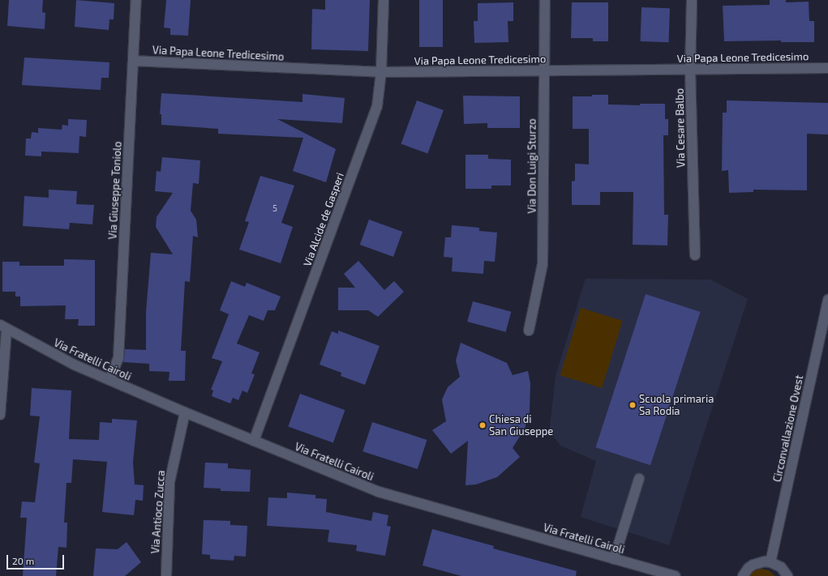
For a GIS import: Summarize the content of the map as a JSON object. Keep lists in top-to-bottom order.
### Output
{
  "streets": {
    "street": [
      "Via Papa Leone Tredicesimo",
      "Via Cesare Balbo",
      "Via Don Luigi Sturzo",
      "Via Giuseppe Toniolo",
      "Via Alcide de Gasperi",
      "Via Fratelli Cairoli",
      "Circonvallazione Ovest",
      "Via Antioco Zucca"
    ]
  },
  "crossings": [
    ["Via Papa Leone Tredicesimo", "Via Cesare Balbo"],
    ["Via Papa Leone Tredicesimo", "Via Don Luigi Sturzo"],
    ["Via Papa Leone Tredicesimo", "Via Giuseppe Toniolo"],
    ["Via Papa Leone Tredicesimo", "Via Alcide de Gasperi"],
    ["Via Giuseppe Toniolo", "Via Fratelli Cairoli"],
    ["Via Alcide de Gasperi", "Via Fratelli Cairoli"],
    ["Via Fratelli Cairoli", "Via Antioco Zucca"]
  ],
  "places": ["Scuola primaria Sa Rodia", "Chiesa di San Giuseppe"],
  "house_numbers": ["5"],
  "scale_bar": "20 m"
}
